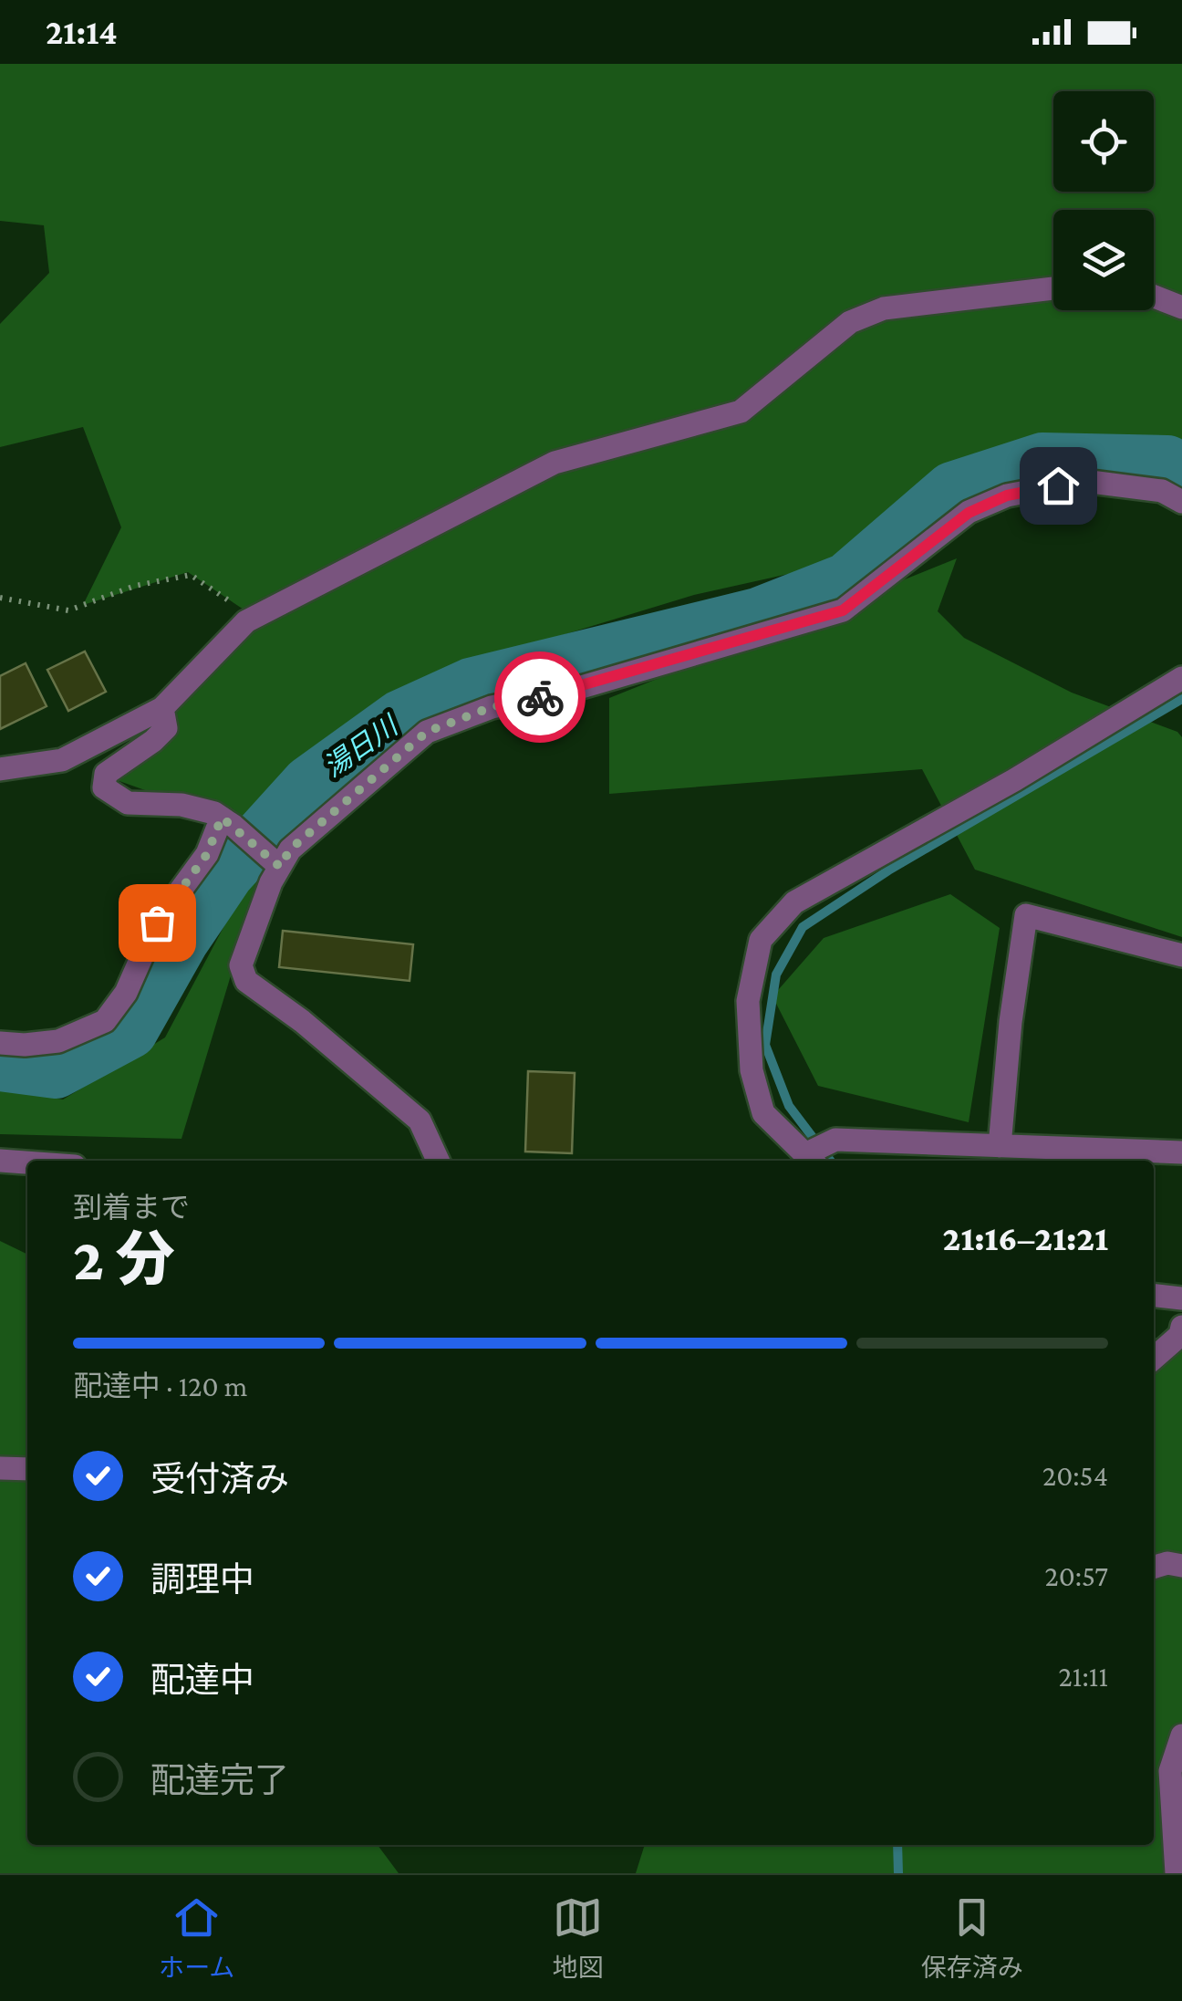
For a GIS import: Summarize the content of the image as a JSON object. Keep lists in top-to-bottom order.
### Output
{
  "water": ["湯日川"],
  "page": {
    "status": "21:14",
    "heading": ["2 分", "到着まで", "21:16–21:21"],
    "bar": "配達中 · 120 m",
    "list": [
      ["受付済み", "20:54"],
      ["調理中", "20:57"],
      ["配達中", "21:11"],
      "配達完了"
    ],
    "tabs": ["ホーム", "地図", "保存済み"]
  }
}
